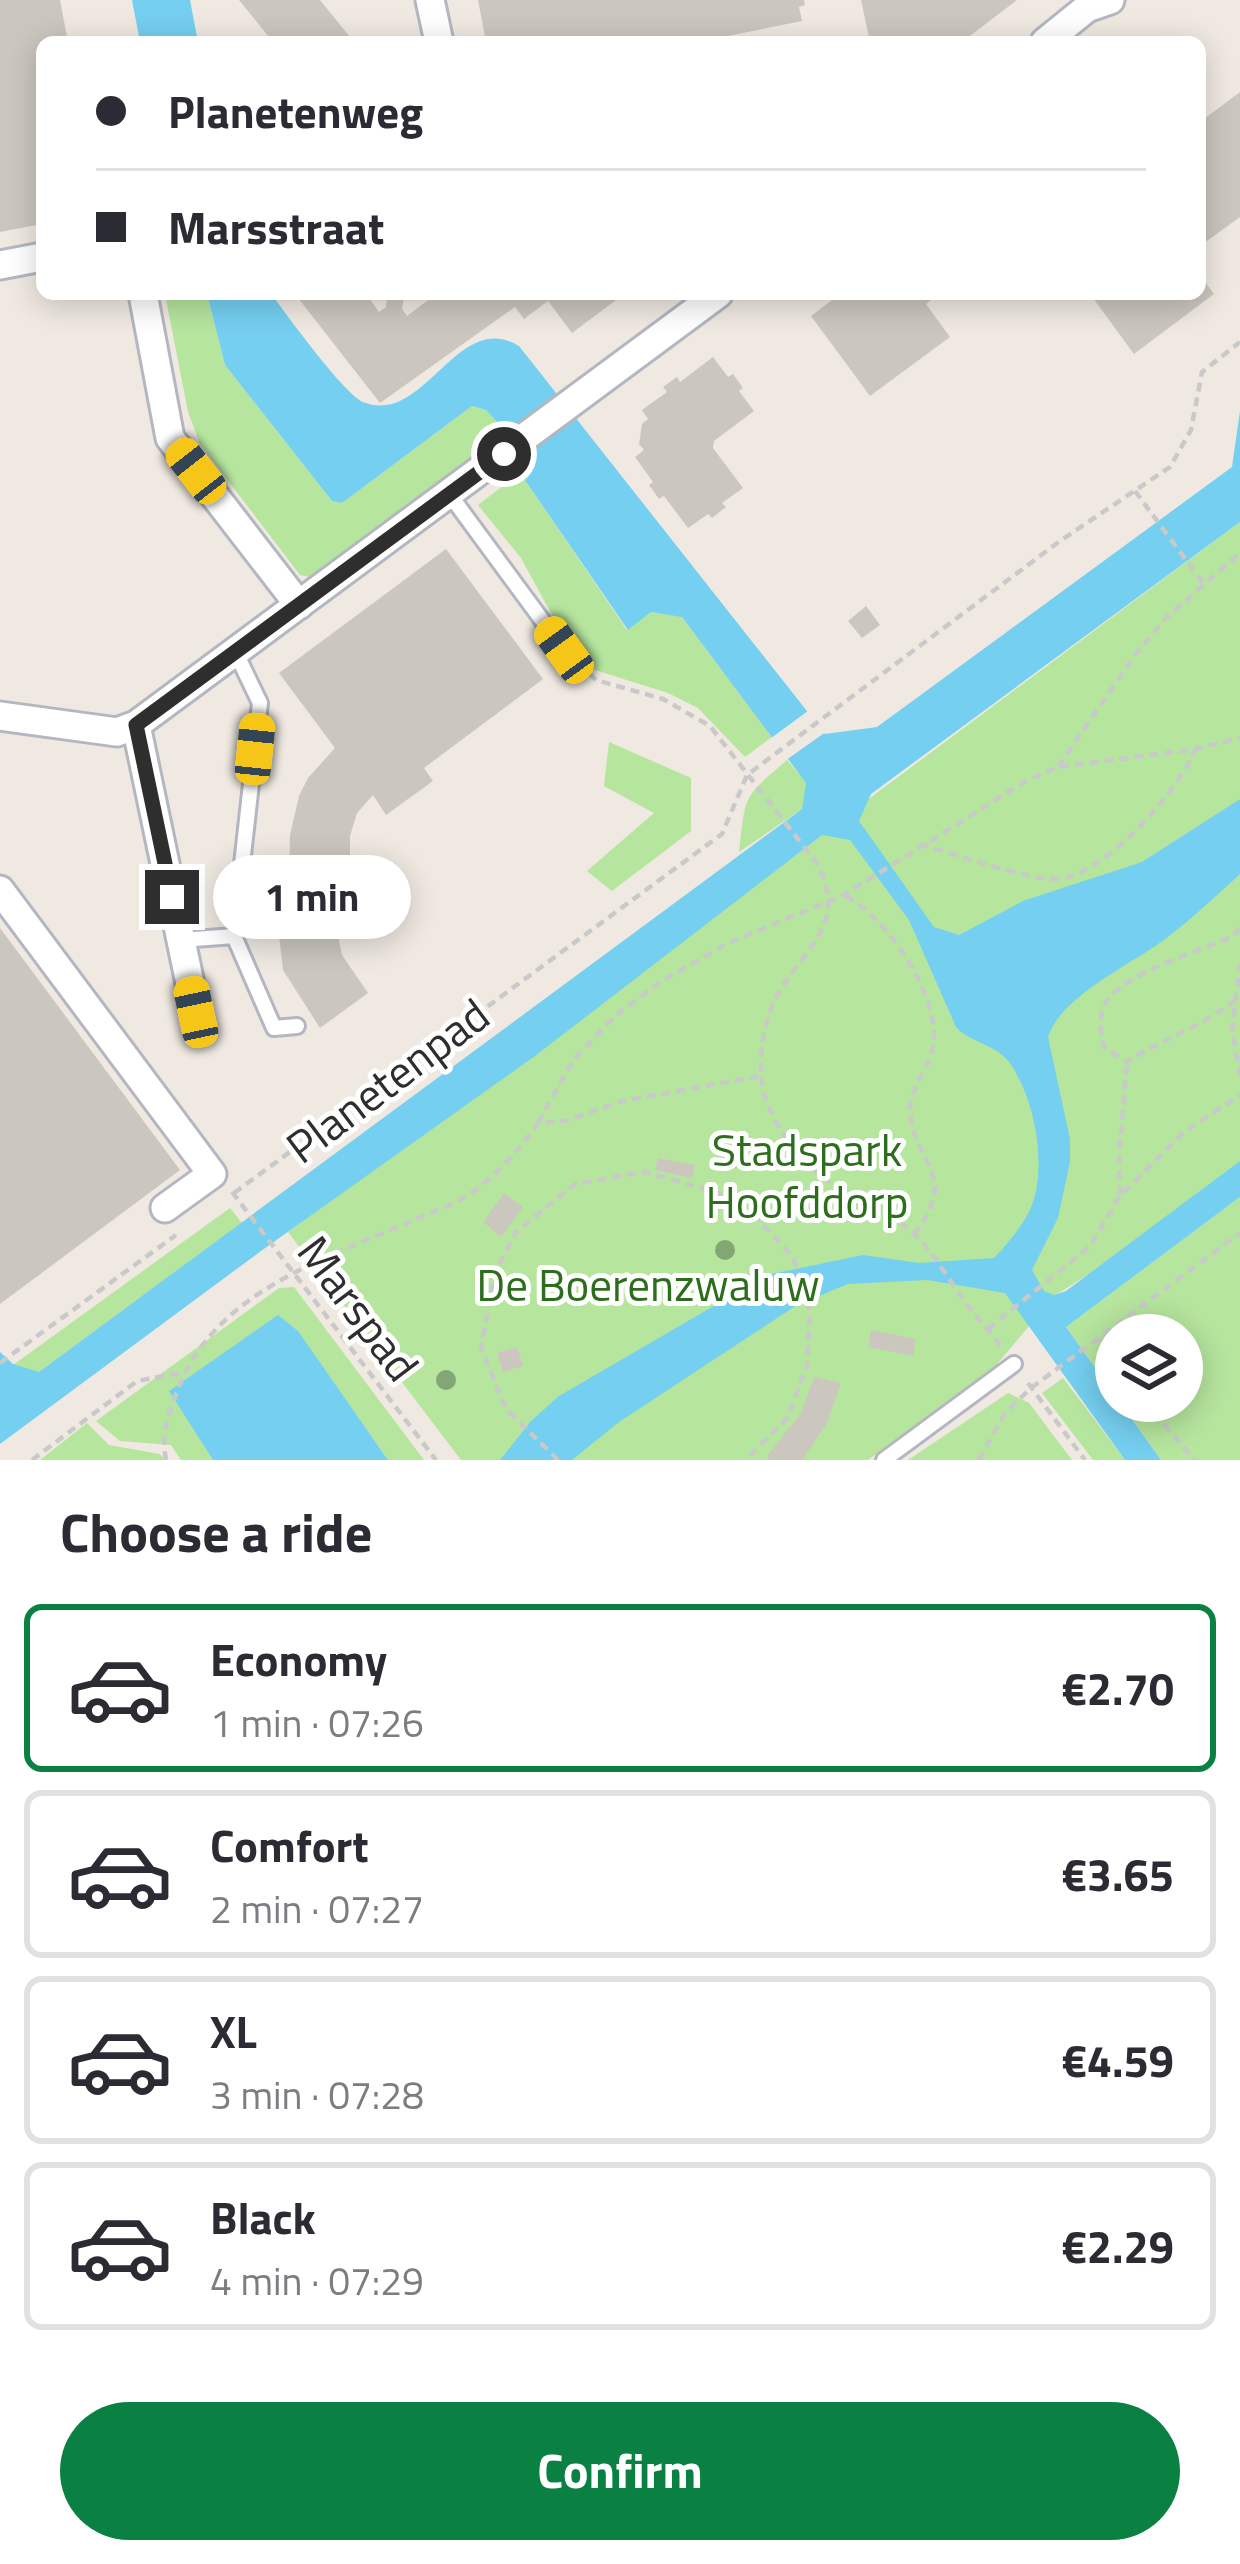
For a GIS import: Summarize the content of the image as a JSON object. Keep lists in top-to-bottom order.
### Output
{
  "streets": {
    "path": ["Planetenpad", "Marspad"]
  },
  "crossings": [
    ["Planetenpad", "Marspad"]
  ],
  "parks": ["Stadspark Hoofddorp", "De Boerenzwaluw"],
  "page": {
    "banner": ["Planetenweg", "Marsstraat"],
    "bubble": "1 min",
    "heading": "Choose a ride",
    "list": [
      {
        "name": "Economy",
        "note": "1 min · 07:26",
        "value": "€2.70"
      },
      {
        "name": "Comfort",
        "note": "2 min · 07:27",
        "value": "€3.65"
      },
      {
        "name": "XL",
        "note": "3 min · 07:28",
        "value": "€4.59"
      },
      {
        "name": "Black",
        "note": "4 min · 07:29",
        "value": "€2.29"
      }
    ],
    "buttons": "Confirm"
  }
}
